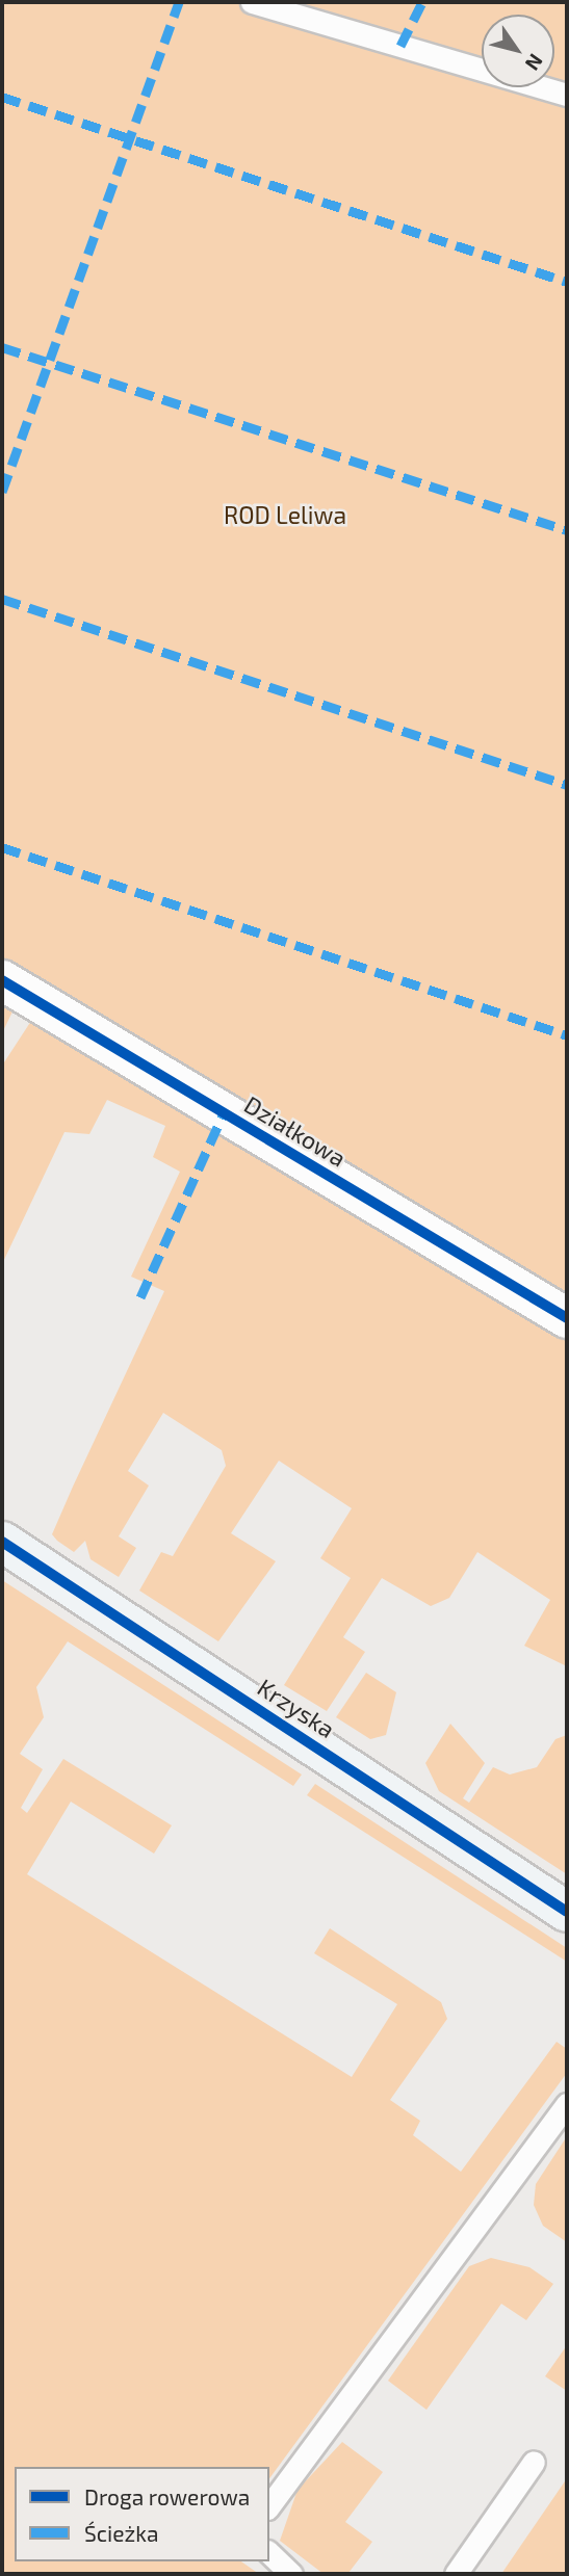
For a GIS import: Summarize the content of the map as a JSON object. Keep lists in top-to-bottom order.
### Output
{
  "streets": {
    "street": ["Działkowa", "Krzyska"]
  },
  "parks": ["ROD Leliwa"],
  "legend": ["Droga rowerowa", "Ścieżka"],
  "north": "bottom right"
}
